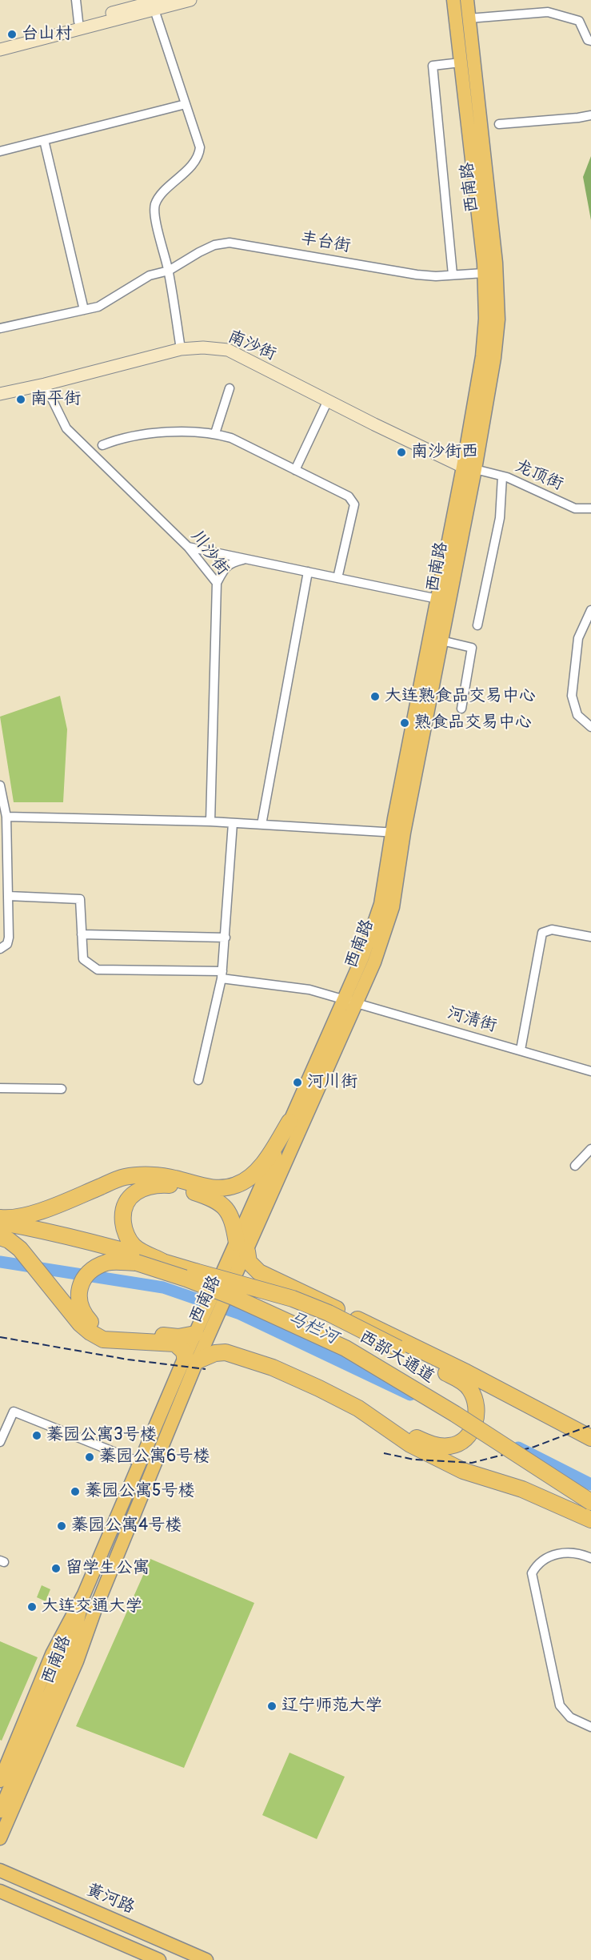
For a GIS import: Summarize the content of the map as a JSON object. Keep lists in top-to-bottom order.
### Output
{
  "streets": {
    "highway": ["西部大通道"],
    "main road": ["西南路", "黄河路"],
    "street": [
      "丰台街",
      "南沙街",
      "龙顶街",
      "川沙街",
      "河清街"
    ]
  },
  "crossings": [
    ["西南路", "丰台街"],
    ["西南路", "南沙街"],
    ["西南路", "龙顶街"],
    ["西南路", "河清街"],
    ["南沙街", "龙顶街"],
    ["南沙街", "川沙街"]
  ],
  "water": ["马栏河"],
  "places": [
    "台山村",
    "南平街",
    "南沙街西",
    "大连熟食品交易中心",
    "熟食品交易中心",
    "河川街",
    "蓁园公寓3号楼",
    "蓁园公寓6号楼",
    "蓁园公寓5号楼",
    "蓁园公寓4号楼",
    "留学生公寓",
    "大连交通大学",
    "辽宁师范大学"
  ]
}
